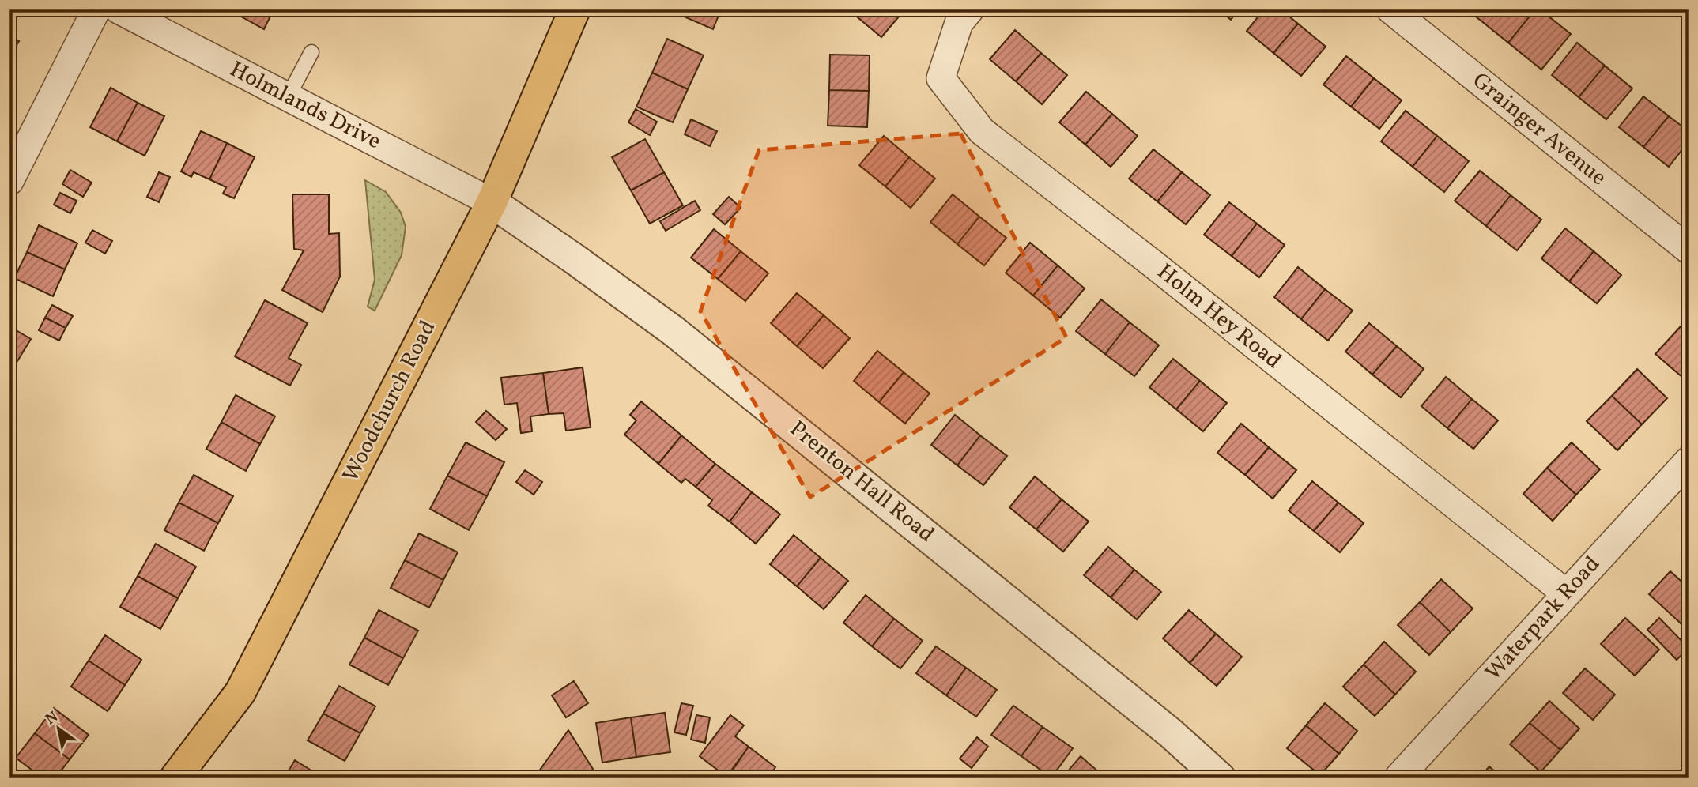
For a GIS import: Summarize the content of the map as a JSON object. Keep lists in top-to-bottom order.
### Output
{
  "streets": {
    "highway": ["Woodchurch Road"],
    "street": [
      "Holmlands Drive",
      "Grainger Avenue",
      "Holm Hey Road",
      "Prenton Hall Road",
      "Waterpark Road"
    ]
  },
  "crossings": [
    ["Holmlands Drive", "Woodchurch Road"],
    ["Holmlands Drive", "Prenton Hall Road"],
    ["Holm Hey Road", "Waterpark Road"],
    ["Woodchurch Road", "Prenton Hall Road"]
  ],
  "north": "top left"
}
